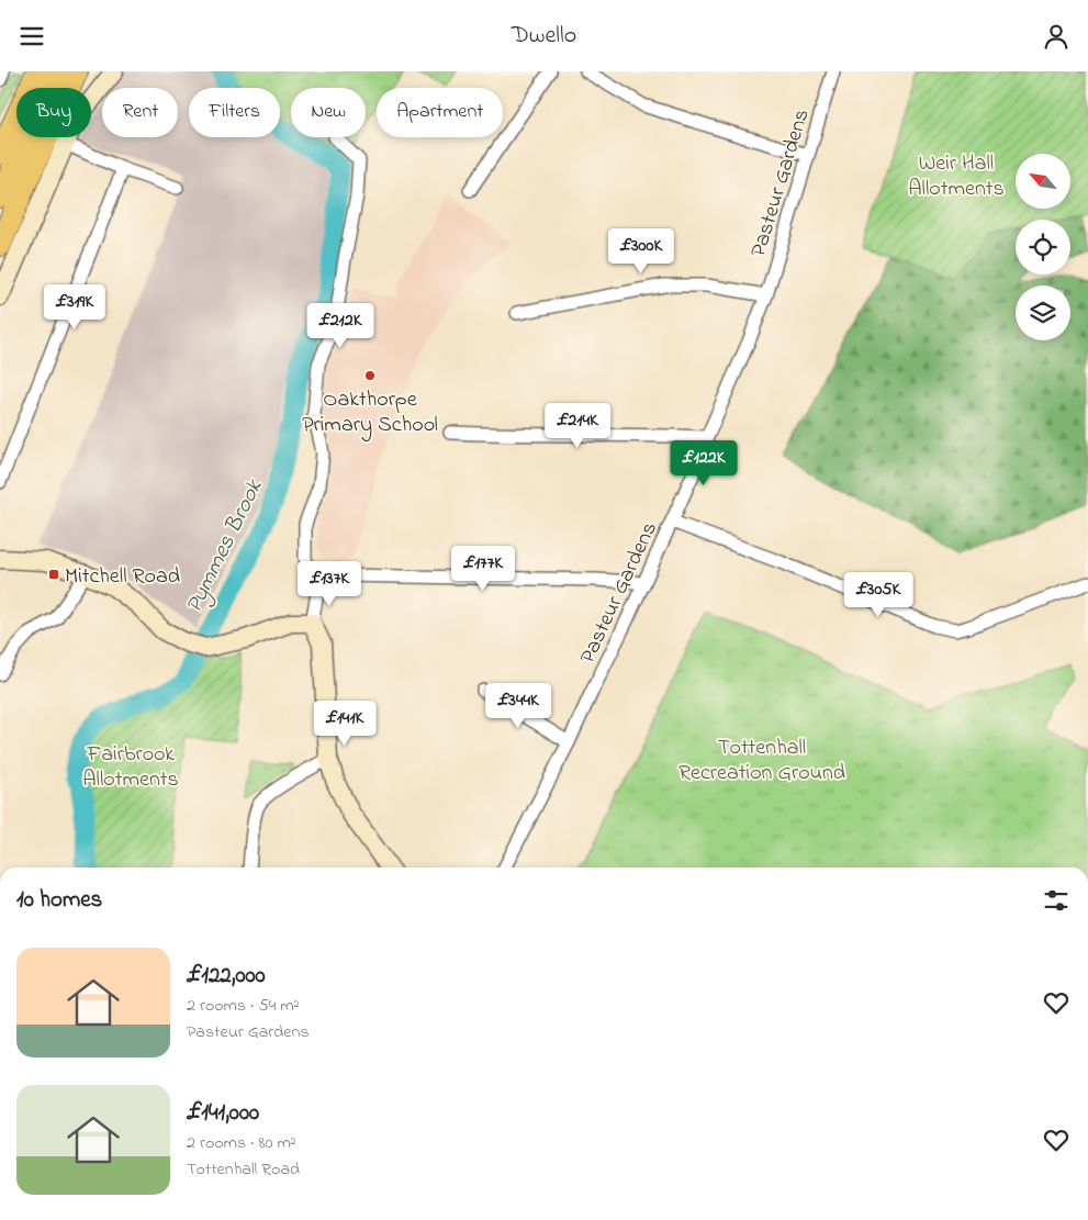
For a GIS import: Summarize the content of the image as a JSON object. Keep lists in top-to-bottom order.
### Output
{
  "streets": {
    "street": ["Pasteur Gardens"]
  },
  "water": ["Pymmes Brook"],
  "parks": ["Weir Hall Allotments", "Tottenhall Recreation Ground", "Fairbrook Allotments"],
  "places": {
    "other": ["Oakthorpe Primary School"],
    "transit": ["Mitchell Road"]
  },
  "north": "top left",
  "page": {
    "header": "Dwello",
    "chip": [
      "Buy",
      "Rent",
      "Filters",
      "New",
      "Apartment"
    ],
    "price": [
      "£300K",
      "£319K",
      "£212K",
      "£214K",
      "£122K",
      "£177K",
      "£137K",
      "£305K",
      "£344K",
      "£141K"
    ],
    "heading": "10 homes",
    "list": [
      {
        "name": "£122,000",
        "note": "2 rooms · 54 m² · Pasteur Gardens"
      },
      {
        "name": "£141,000",
        "note": "2 rooms · 80 m² · Tottenhall Road"
      }
    ]
  }
}
